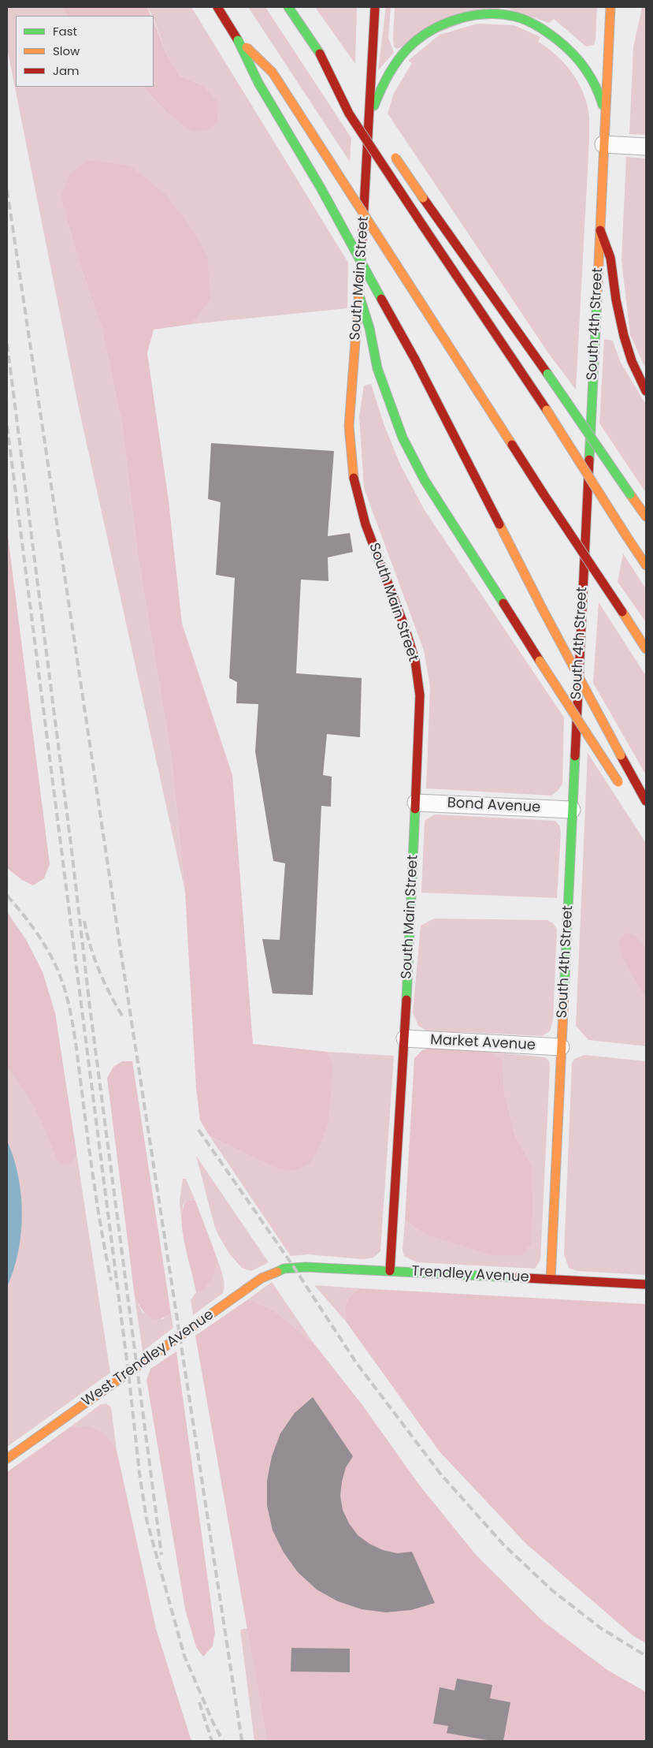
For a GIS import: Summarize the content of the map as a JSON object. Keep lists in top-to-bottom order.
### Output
{
  "streets": {
    "main road": [
      "South Main Street",
      "South 4th Street",
      "Trendley Avenue",
      "West Trendley Avenue"
    ],
    "street": ["Bond Avenue", "Market Avenue"]
  },
  "crossings": [
    ["South Main Street", "Bond Avenue"],
    ["South Main Street", "Market Avenue"],
    ["South Main Street", "Trendley Avenue"],
    ["South 4th Street", "Bond Avenue"],
    ["South 4th Street", "Market Avenue"],
    ["South 4th Street", "Trendley Avenue"],
    ["Trendley Avenue", "West Trendley Avenue"]
  ],
  "legend": ["Fast", "Slow", "Jam"]
}
